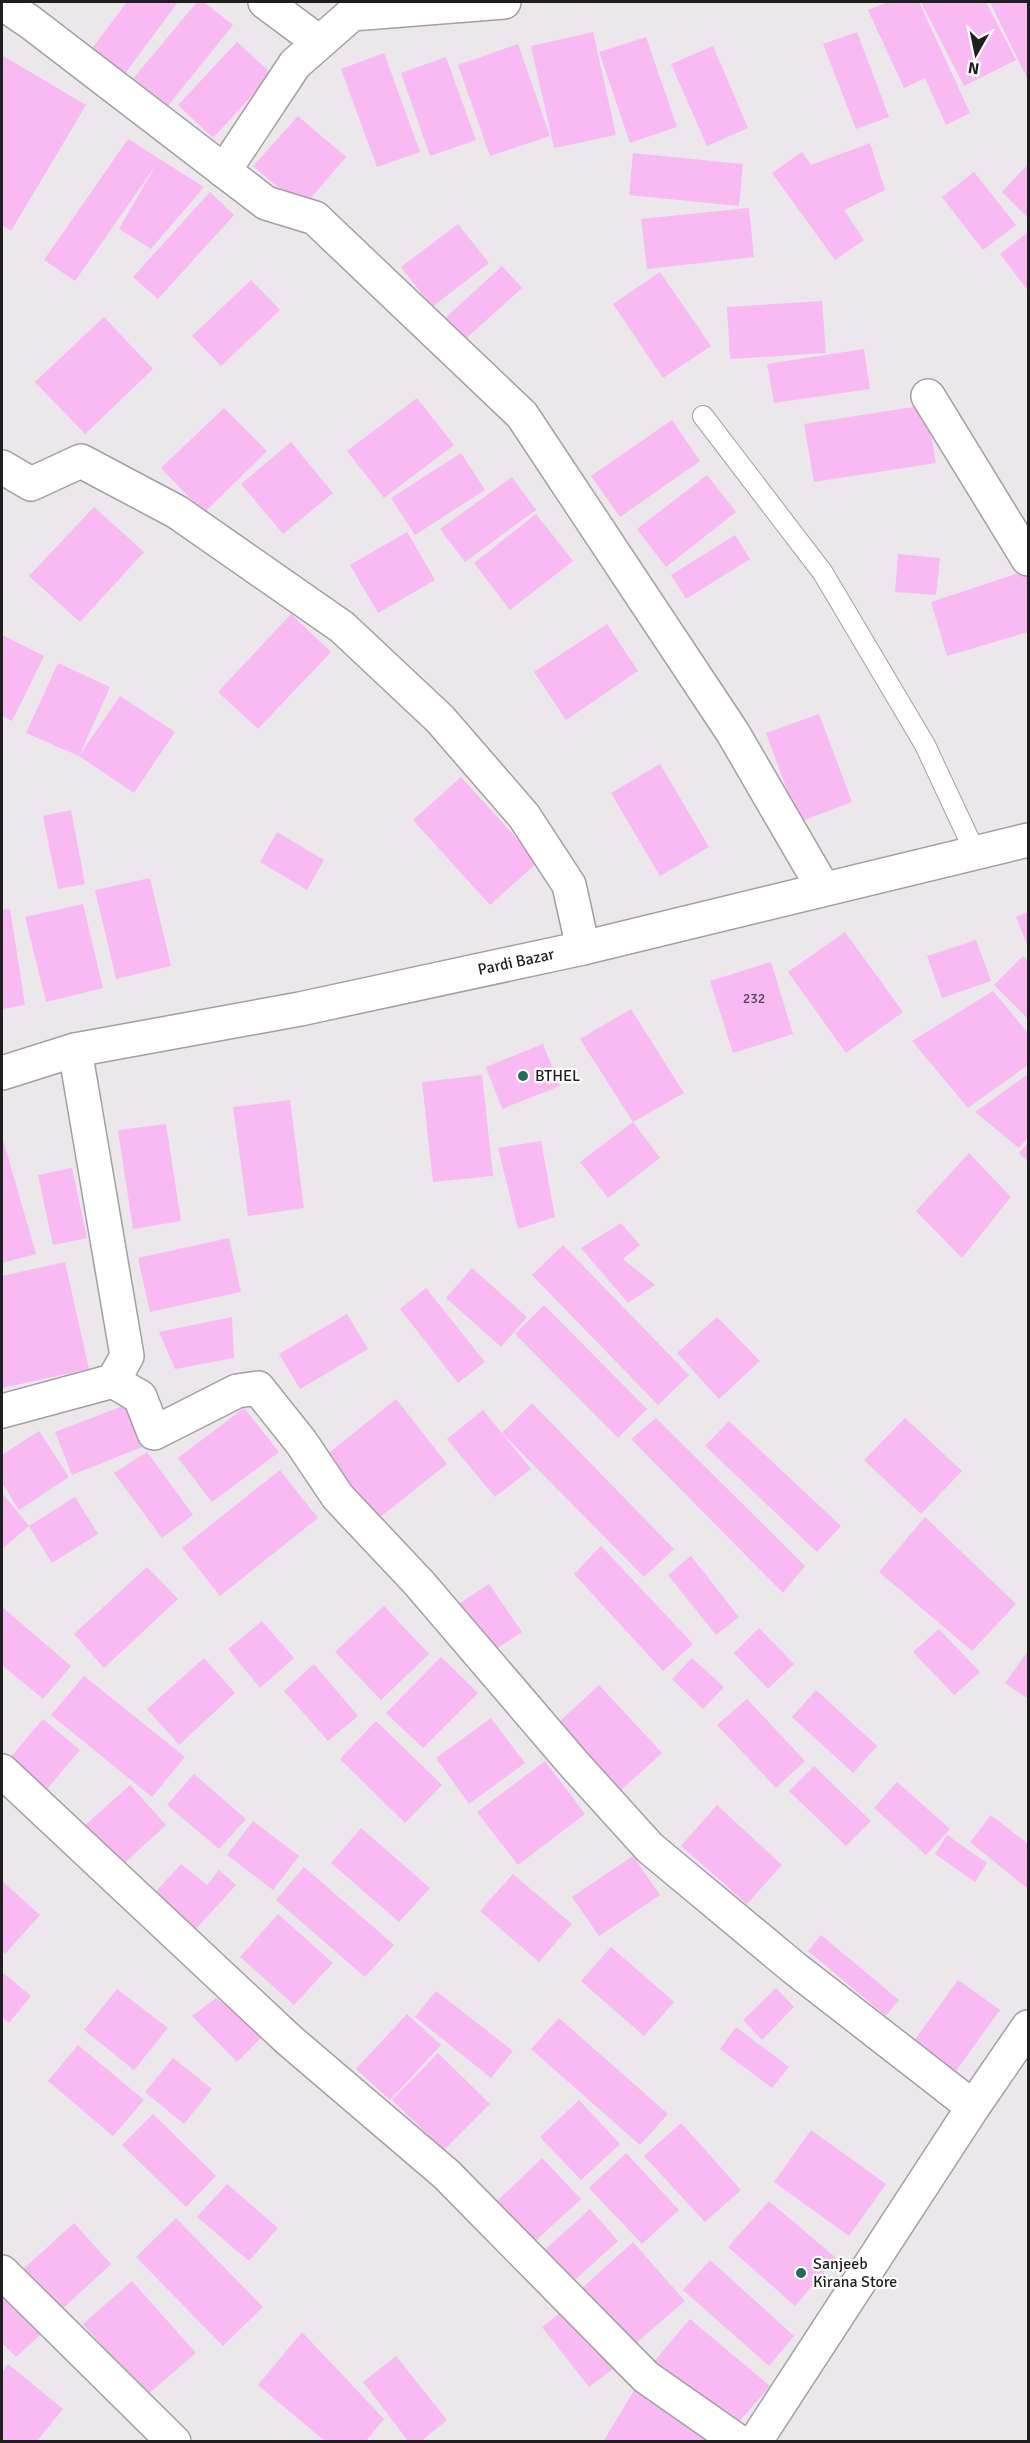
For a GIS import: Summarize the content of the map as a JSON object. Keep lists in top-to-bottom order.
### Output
{
  "streets": {
    "street": ["Pardi Bazar"]
  },
  "places": ["BTHEL", "Sanjeeb Kirana Store"],
  "house_numbers": ["232"],
  "north": "bottom"
}
